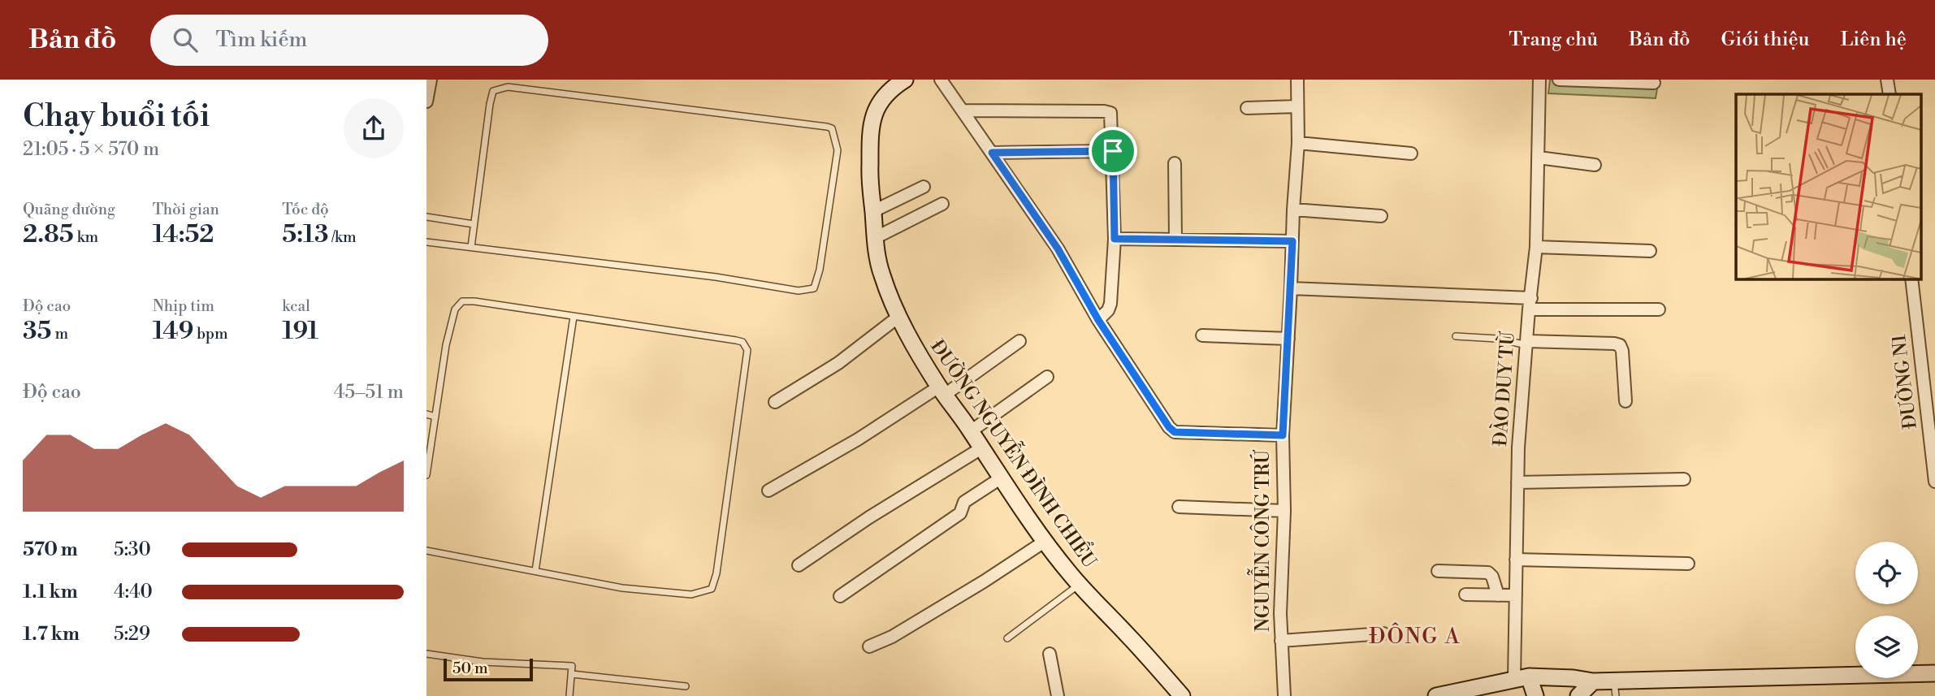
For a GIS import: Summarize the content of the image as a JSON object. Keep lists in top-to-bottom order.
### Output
{
  "streets": {
    "street": [
      "ĐƯỜNG N1",
      "ĐÀO DUY TỪ",
      "ĐƯỜNG NGUYỄN ĐÌNH CHIỂU",
      "NGUYỄN CÔNG TRỨ"
    ]
  },
  "districts": ["ĐÔNG A"],
  "scale_bar": "50 m",
  "page": {
    "header": "Bản đồ",
    "search": "Tìm kiếm",
    "nav": [
      "Trang chủ",
      "Bản đồ",
      "Giới thiệu",
      "Liên hệ"
    ],
    "heading": ["Chạy buổi tối", "21:05 · 5 × 570 m"],
    "stats": [
      ["Quãng đường", "2.85 km"],
      ["Thời gian", "14:52"],
      ["Tốc độ", "5:13 /km"],
      ["Độ cao", "35 m"],
      ["Nhịp tim", "149 bpm"],
      ["kcal", "191"]
    ],
    "chart": ["Độ cao", "45–51 m"],
    "list": [
      {
        "name": "570 m",
        "note": "5:30"
      },
      {
        "name": "1.1 km",
        "note": "4:40"
      },
      {
        "name": "1.7 km",
        "note": "5:29"
      }
    ],
    "scale": "50 m"
  }
}
